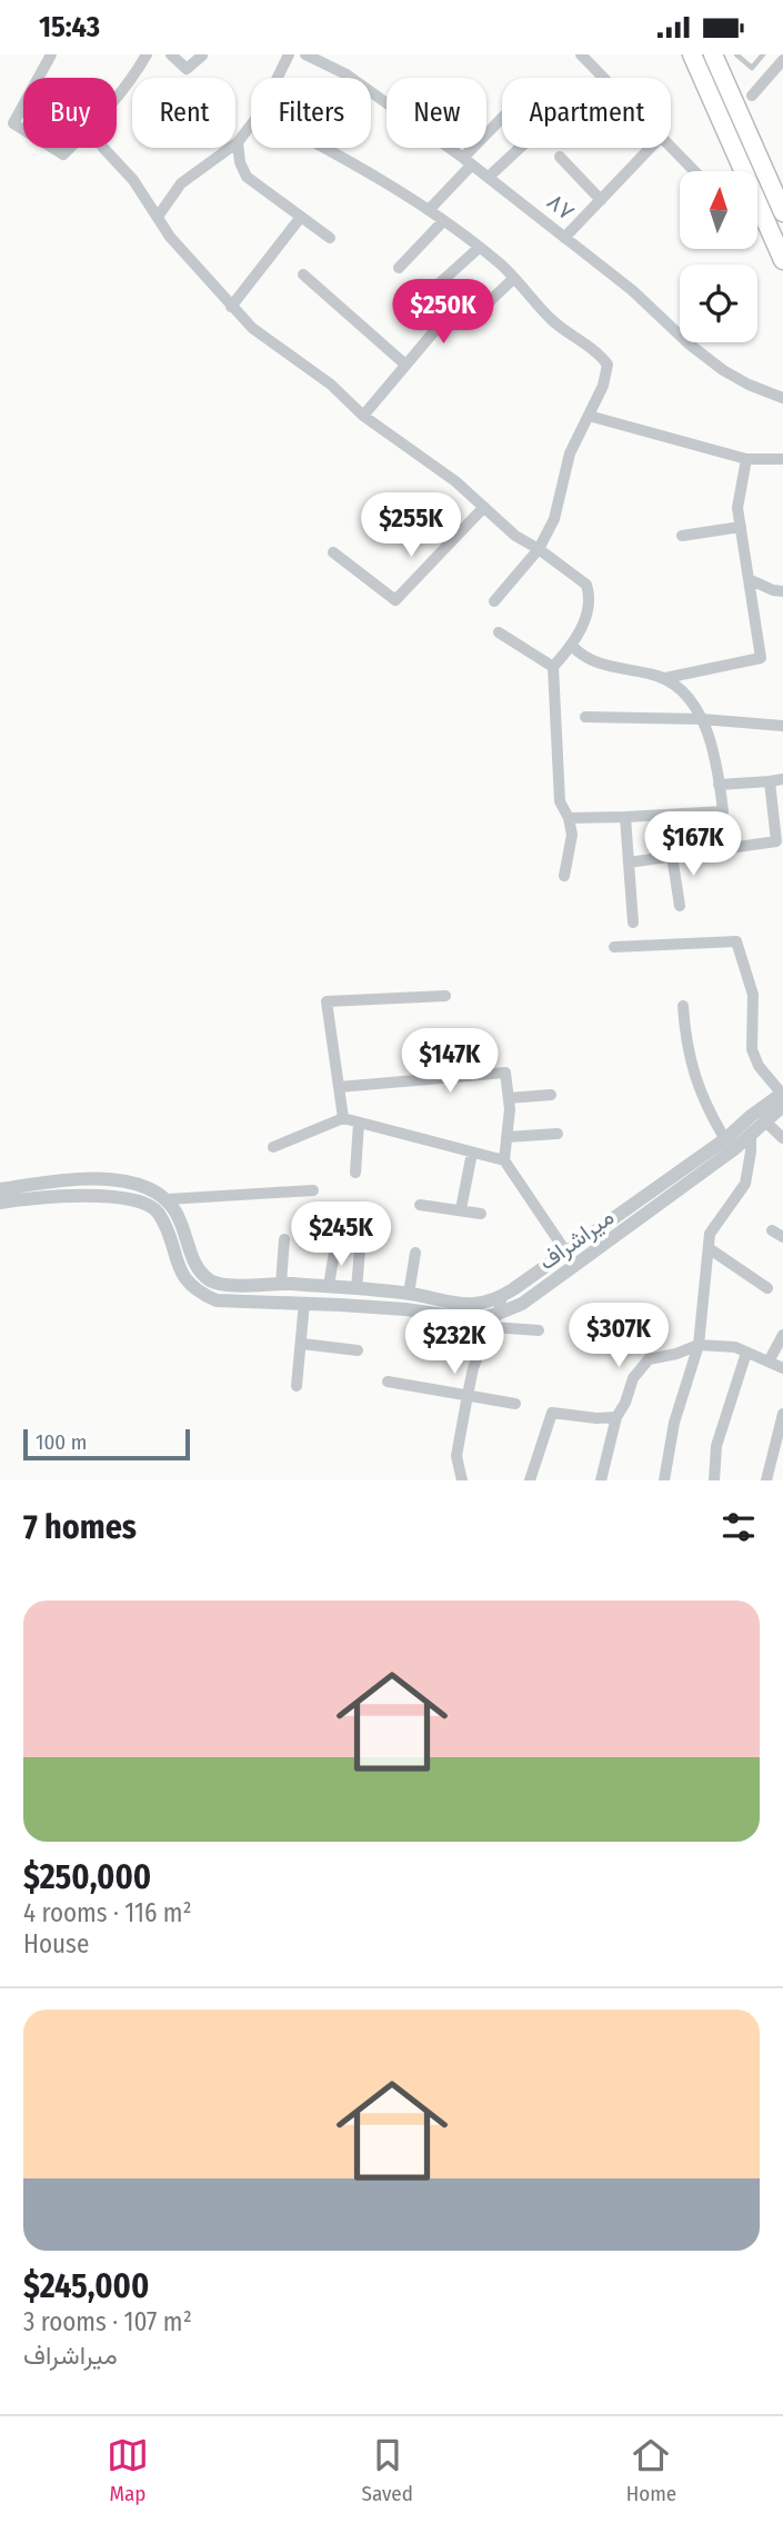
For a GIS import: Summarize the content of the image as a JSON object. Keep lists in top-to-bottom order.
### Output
{
  "streets": {
    "street": ["۸۷", "میراشراف"]
  },
  "scale_bar": "100 m",
  "north": "top",
  "page": {
    "status": "15:43",
    "chip": [
      "Buy",
      "Rent",
      "Filters",
      "New",
      "Apartment"
    ],
    "price": [
      "$250K",
      "$255K",
      "$167K",
      "$147K",
      "$245K",
      "$307K",
      "$232K"
    ],
    "scale": "100 m",
    "heading": "7 homes",
    "list": [
      {
        "name": "$250,000",
        "note": "4 rooms · 116 m² · House"
      },
      {
        "name": "$245,000",
        "note": "3 rooms · 107 m² · میراشراف"
      }
    ],
    "tabs": ["Map", "Saved", "Home"]
  }
}
